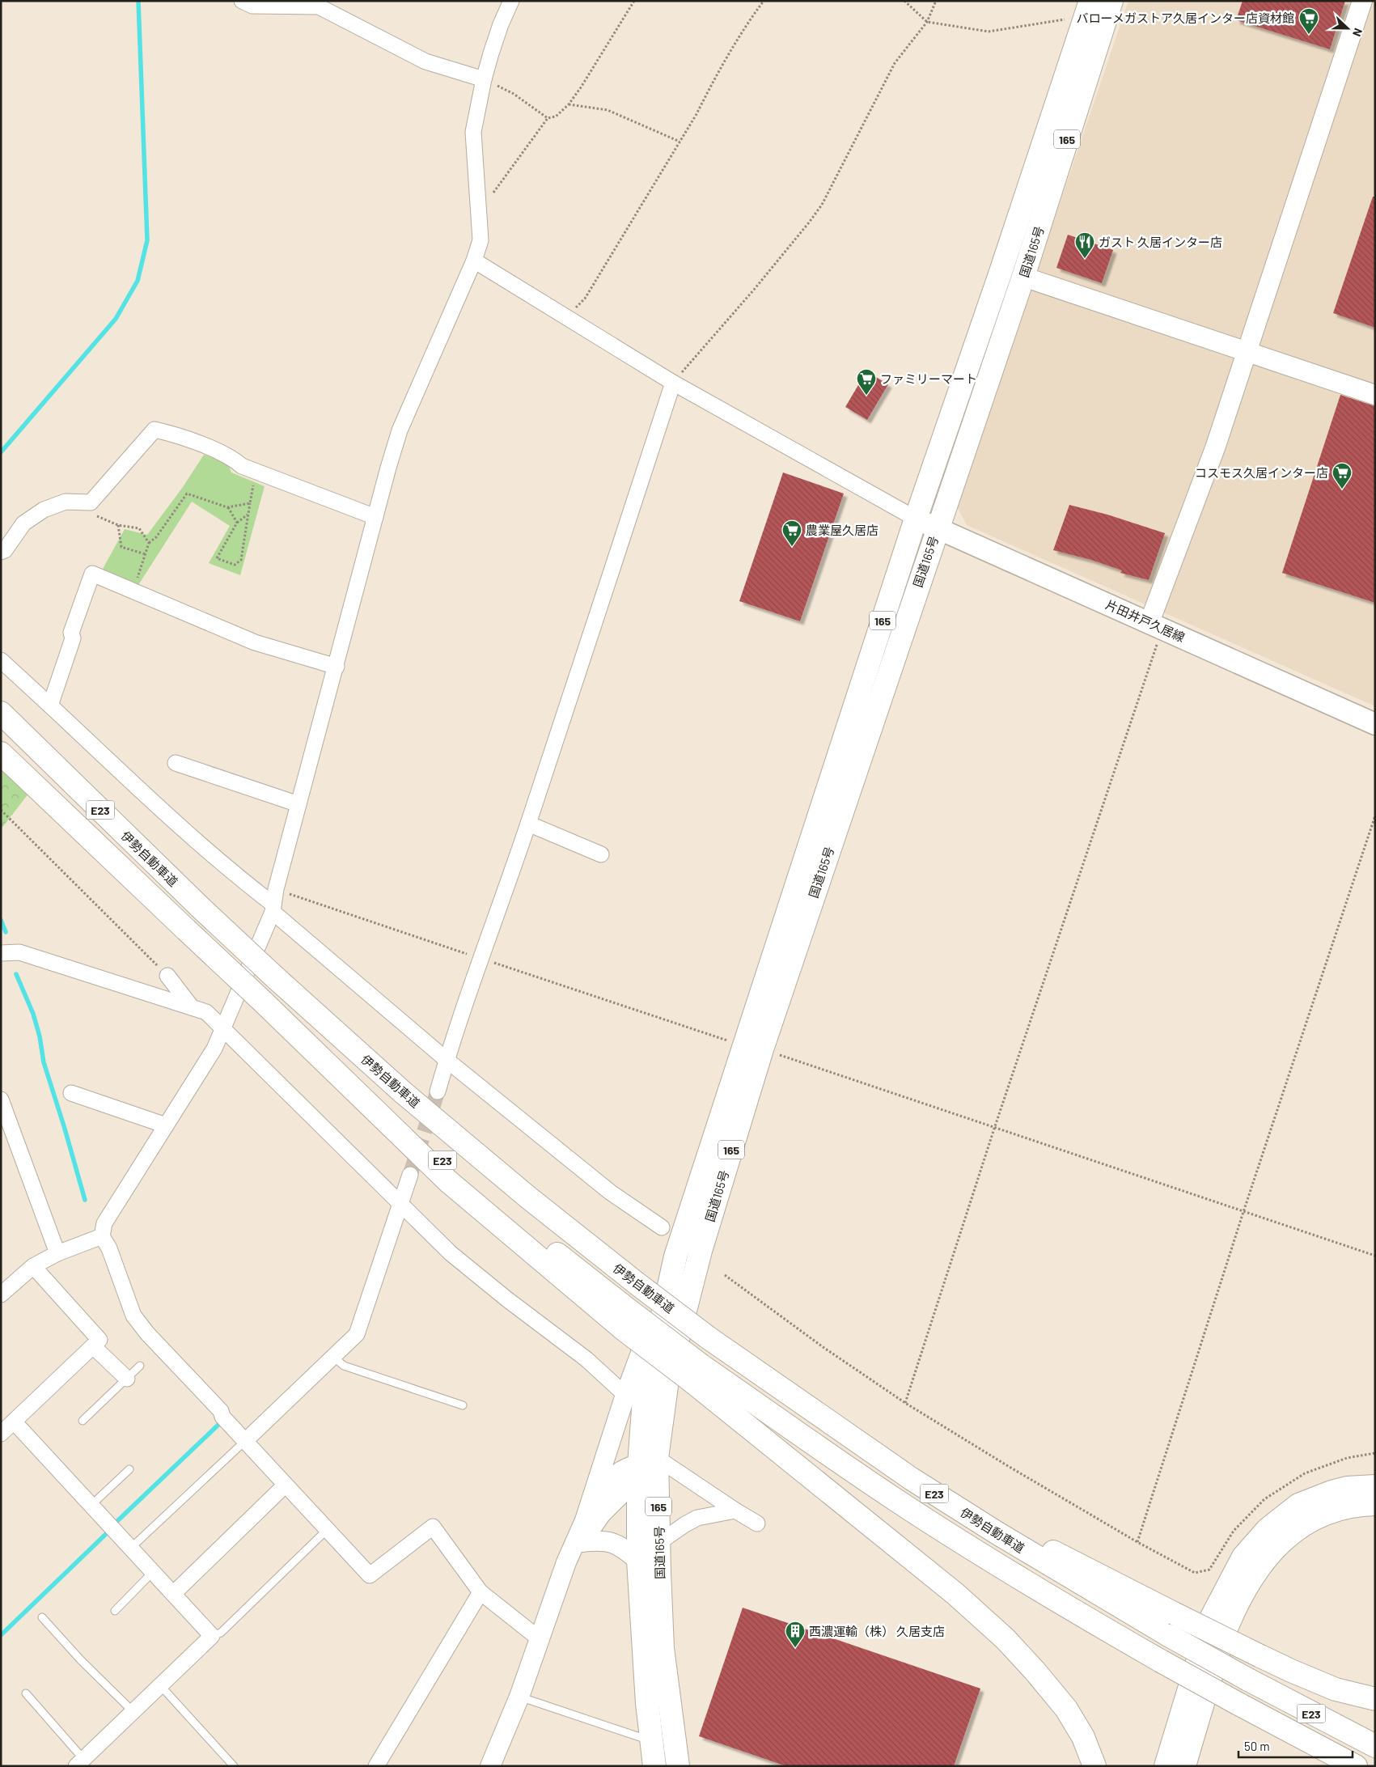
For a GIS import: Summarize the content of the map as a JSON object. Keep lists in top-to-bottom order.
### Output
{
  "streets": {
    "highway": [
      "165",
      "国道165号",
      "E23",
      "伊勢自動車道"
    ],
    "main road": ["片田井戸久居線"]
  },
  "crossings": [
    ["国道165号", "片田井戸久居線"]
  ],
  "places": {
    "supermarket": [
      "バローメガストア久居インター店資材館",
      "ファミリーマート",
      "コスモス久居インター店",
      "農業屋久居店"
    ],
    "restaurant": ["ガスト 久居インター店"],
    "building": ["西濃運輸（株） 久居支店"]
  },
  "scale_bar": "50 m",
  "north": "right"
}
